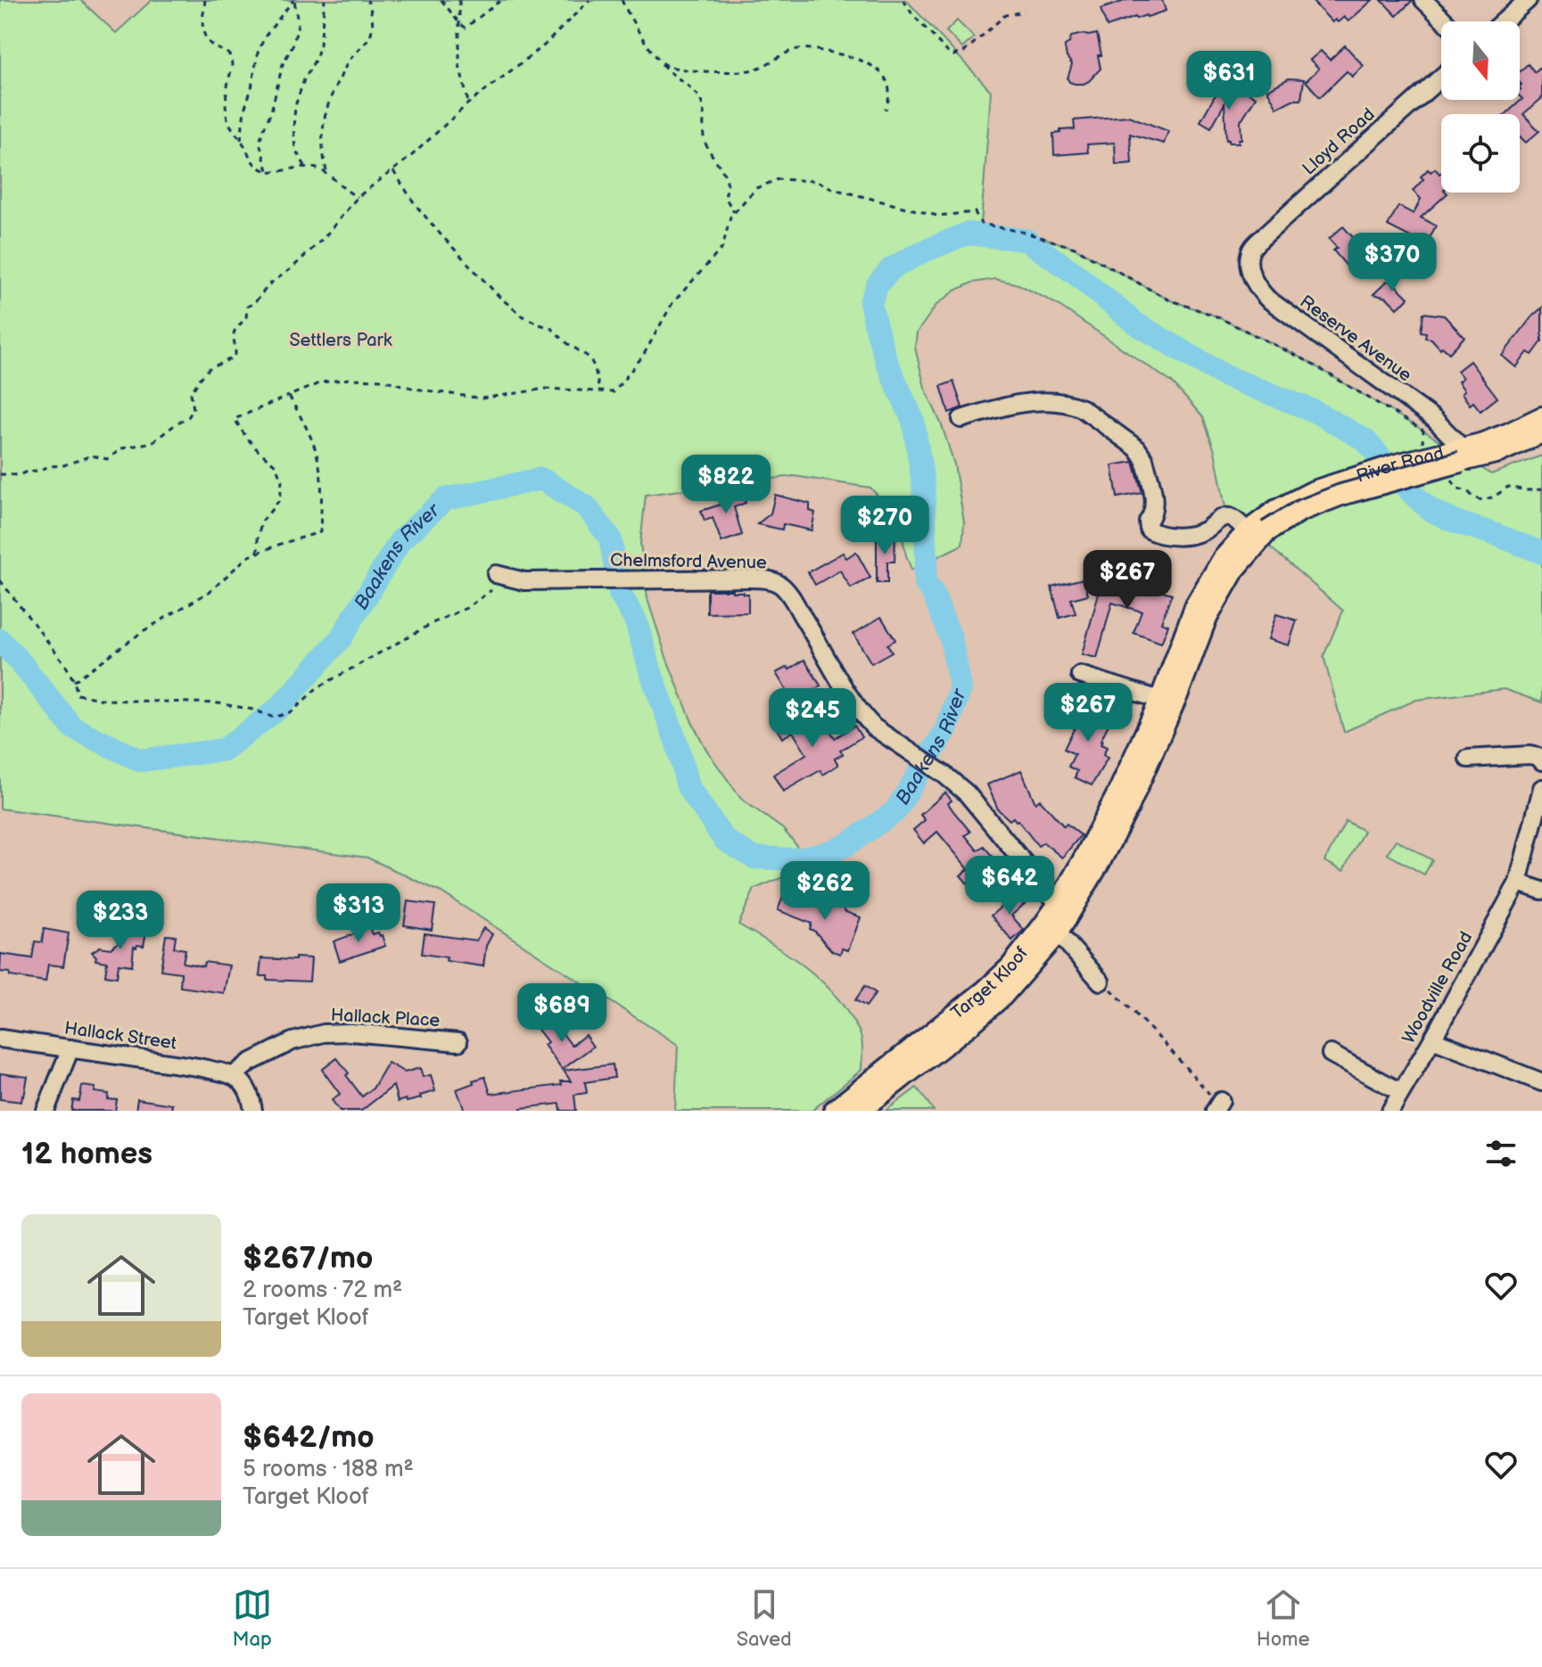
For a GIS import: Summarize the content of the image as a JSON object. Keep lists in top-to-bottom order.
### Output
{
  "streets": {
    "main road": ["River Road", "Target Kloof"],
    "street": [
      "Lloyd Road",
      "Reserve Avenue",
      "Chelmsford Avenue",
      "Woodville Road",
      "Hallack Place",
      "Hallack Street"
    ]
  },
  "crossings": [
    ["Lloyd Road", "Reserve Avenue"],
    ["Reserve Avenue", "River Road"],
    ["River Road", "Target Kloof"],
    ["Chelmsford Avenue", "Target Kloof"],
    ["Hallack Place", "Hallack Street"]
  ],
  "water": ["Baakens River"],
  "parks": ["Settlers Park"],
  "north": "bottom",
  "page": {
    "price": [
      "$631",
      "$370",
      "$822",
      "$270",
      "$267",
      "$267",
      "$245",
      "$642",
      "$262",
      "$313",
      "$233",
      "$689"
    ],
    "heading": "12 homes",
    "list": [
      {
        "name": "$267/mo",
        "note": "2 rooms · 72 m² · Target Kloof"
      },
      {
        "name": "$642/mo",
        "note": "5 rooms · 188 m² · Target Kloof"
      }
    ],
    "tabs": ["Map", "Saved", "Home"]
  }
}
